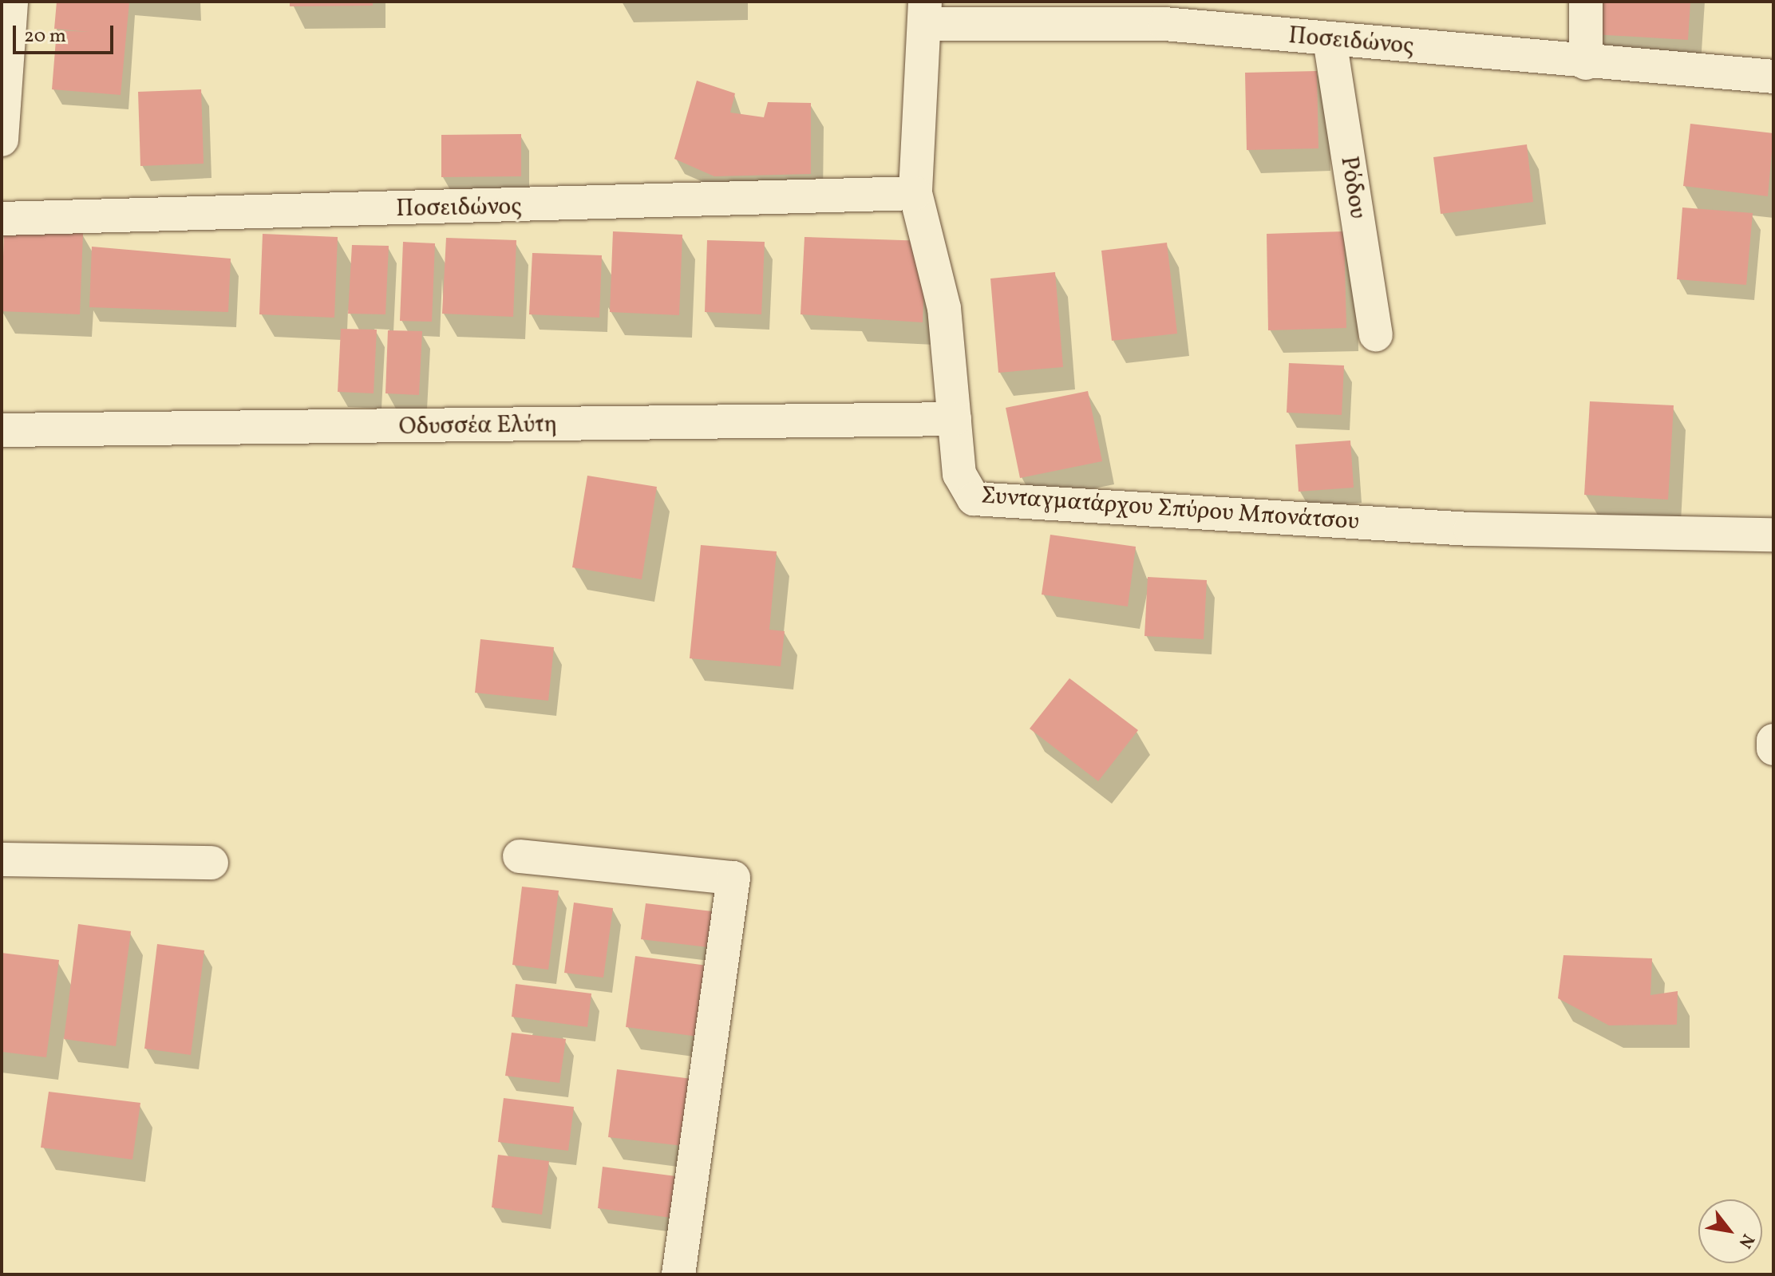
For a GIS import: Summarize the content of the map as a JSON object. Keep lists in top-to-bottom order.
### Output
{
  "streets": {
    "street": [
      "Ποσειδώνος",
      "Ρόδου",
      "Οδυσσέα Ελύτη",
      "Συνταγματάρχου Σπύρου Μπονάτσου"
    ]
  },
  "crossings": [
    ["Ποσειδώνος", "Ρόδου"],
    ["Ποσειδώνος", "Συνταγματάρχου Σπύρου Μπονάτσου"],
    ["Οδυσσέα Ελύτη", "Συνταγματάρχου Σπύρου Μπονάτσου"]
  ],
  "scale_bar": "20 m",
  "north": "bottom right"
}
